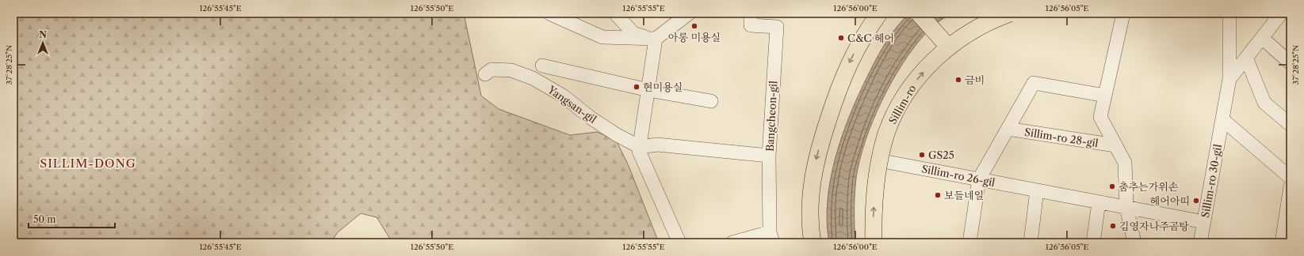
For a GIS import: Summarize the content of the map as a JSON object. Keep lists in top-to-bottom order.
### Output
{
  "streets": {
    "main road": ["Sillim-ro"],
    "street": [
      "Yangsan-gil",
      "Bangcheon-gil",
      "Sillim-ro 28-gil",
      "Sillim-ro 26-gil",
      "Sillim-ro 30-gil"
    ]
  },
  "crossings": [
    ["Sillim-ro", "Sillim-ro 26-gil"],
    ["Sillim-ro 28-gil", "Sillim-ro 26-gil"],
    ["Sillim-ro 26-gil", "Sillim-ro 30-gil"]
  ],
  "districts": ["SILLIM-DONG"],
  "places": [
    "아롱 미용실",
    "C&C 헤어",
    "금비",
    "현미용실",
    "GS25",
    "춤추는가위손",
    "보들네일",
    "헤어아띠",
    "김영자나주곰탕"
  ],
  "scale_bar": "50 m",
  "north": "top",
  "coordinates": [
    "126°55'45\"E",
    "126°55'50\"E",
    "126°55'55\"E",
    "126°56'00\"E",
    "126°56'05\"E",
    "37°28'25\"N"
  ]
}
